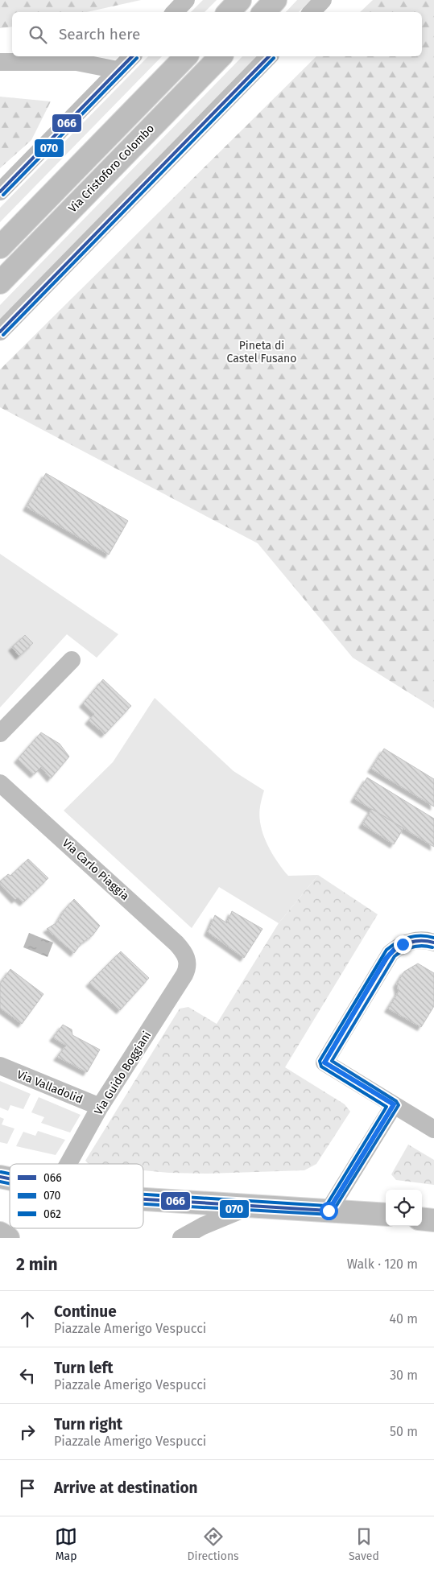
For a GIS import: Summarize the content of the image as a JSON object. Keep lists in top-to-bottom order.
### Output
{
  "streets": {
    "main road": ["Via Cristoforo Colombo"],
    "street": ["Via Carlo Piaggia", "Via Guido Boggiani", "Via Valladolid"]
  },
  "crossings": [
    ["Via Carlo Piaggia", "Via Guido Boggiani"],
    ["Via Guido Boggiani", "Via Valladolid"]
  ],
  "parks": ["Pineta di Castel Fusano"],
  "lines": ["transit line 066", "transit line 070", "transit line 062"],
  "legend": ["066", "070", "062"],
  "page": {
    "search": "Search here",
    "heading": ["2 min", "Walk · 120 m"],
    "list": [
      ["Continue", "Piazzale Amerigo Vespucci", "40 m"],
      ["Turn left", "Piazzale Amerigo Vespucci", "30 m"],
      ["Turn right", "Piazzale Amerigo Vespucci", "50 m"],
      "Arrive at destination"
    ],
    "nav": ["Map", "Directions", "Saved"]
  }
}
